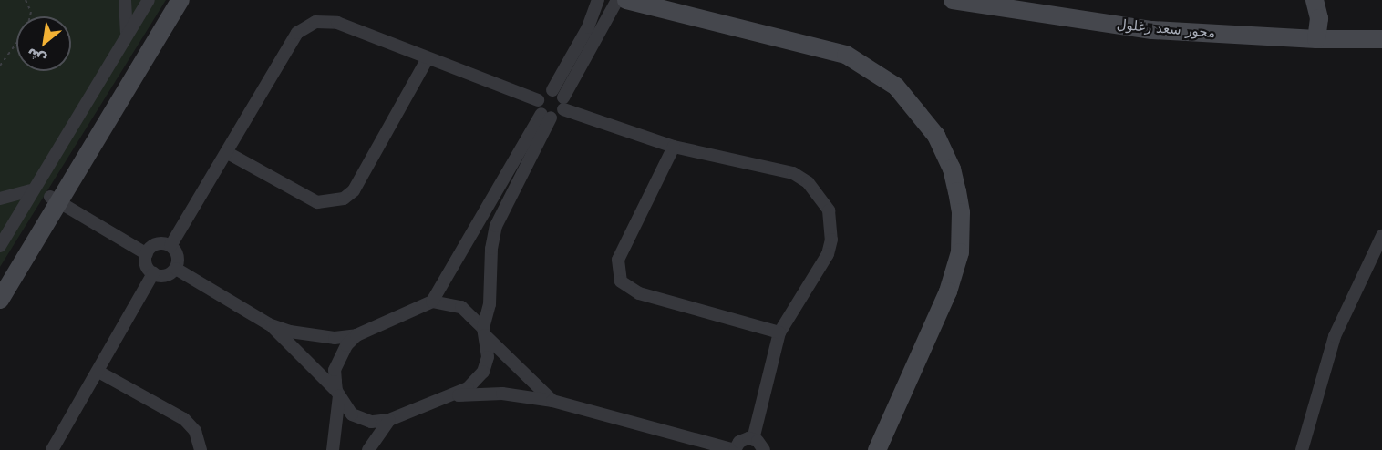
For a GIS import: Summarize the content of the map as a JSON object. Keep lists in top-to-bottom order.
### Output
{
  "streets": {
    "street": ["محور سعد زغلول"]
  },
  "north": "bottom left"
}
